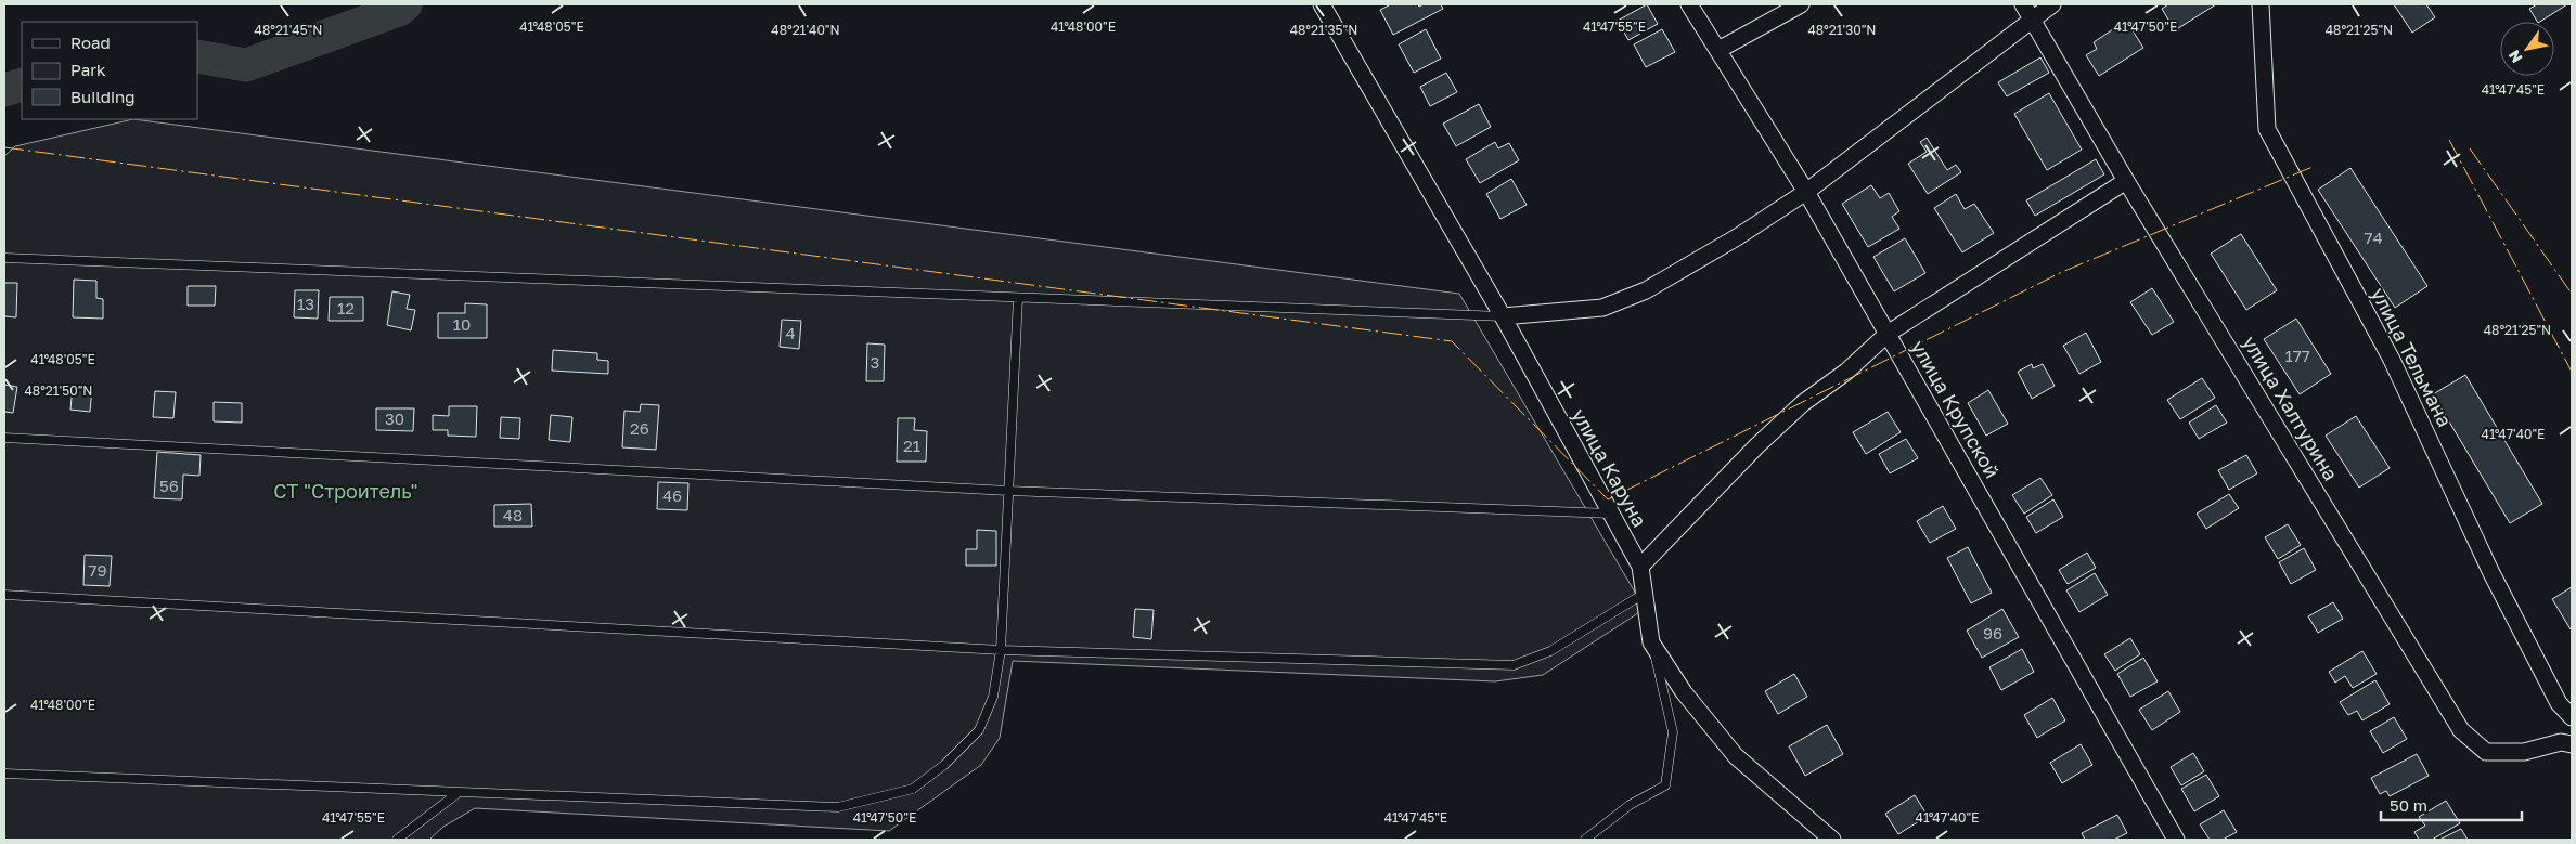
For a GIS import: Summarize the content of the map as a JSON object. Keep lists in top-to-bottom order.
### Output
{
  "streets": {
    "street": [
      "улица Тельмана",
      "улица Халтурина",
      "улица Крупской",
      "улица Каруна"
    ]
  },
  "parks": ["СТ \"Строитель\""],
  "house_numbers": [
    "74",
    "13",
    "12",
    "10",
    "4",
    "177",
    "3",
    "30",
    "26",
    "21",
    "56",
    "46",
    "48",
    "79",
    "96"
  ],
  "legend": ["Road", "Park", "Building"],
  "scale_bar": "50 m",
  "north": "bottom left",
  "coordinates": [
    "41°48'05\"E",
    "41°48'00\"E",
    "41°47'55\"E",
    "41°47'50\"E",
    "48°21'45\"N",
    "48°21'40\"N",
    "48°21'35\"N",
    "48°21'30\"N",
    "48°21'25\"N",
    "41°47'45\"E",
    "48°21'50\"N",
    "41°47'40\"E"
  ]
}
